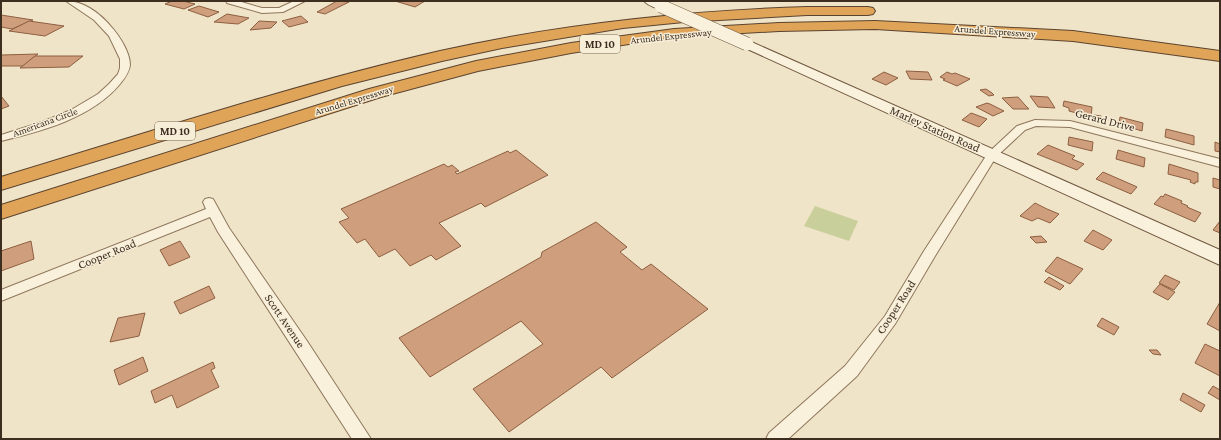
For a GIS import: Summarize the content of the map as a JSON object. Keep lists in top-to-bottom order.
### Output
{
  "streets": {
    "highway": ["Arundel Expressway", "MD 10"],
    "main road": ["Marley Station Road"],
    "street": [
      "Gerard Drive",
      "Americana Circle",
      "Cooper Road",
      "Scott Avenue"
    ]
  },
  "crossings": [
    ["Gerard Drive", "Marley Station Road"],
    ["Gerard Drive", "Cooper Road"],
    ["Marley Station Road", "Cooper Road"],
    ["Cooper Road", "Scott Avenue"]
  ]
}
